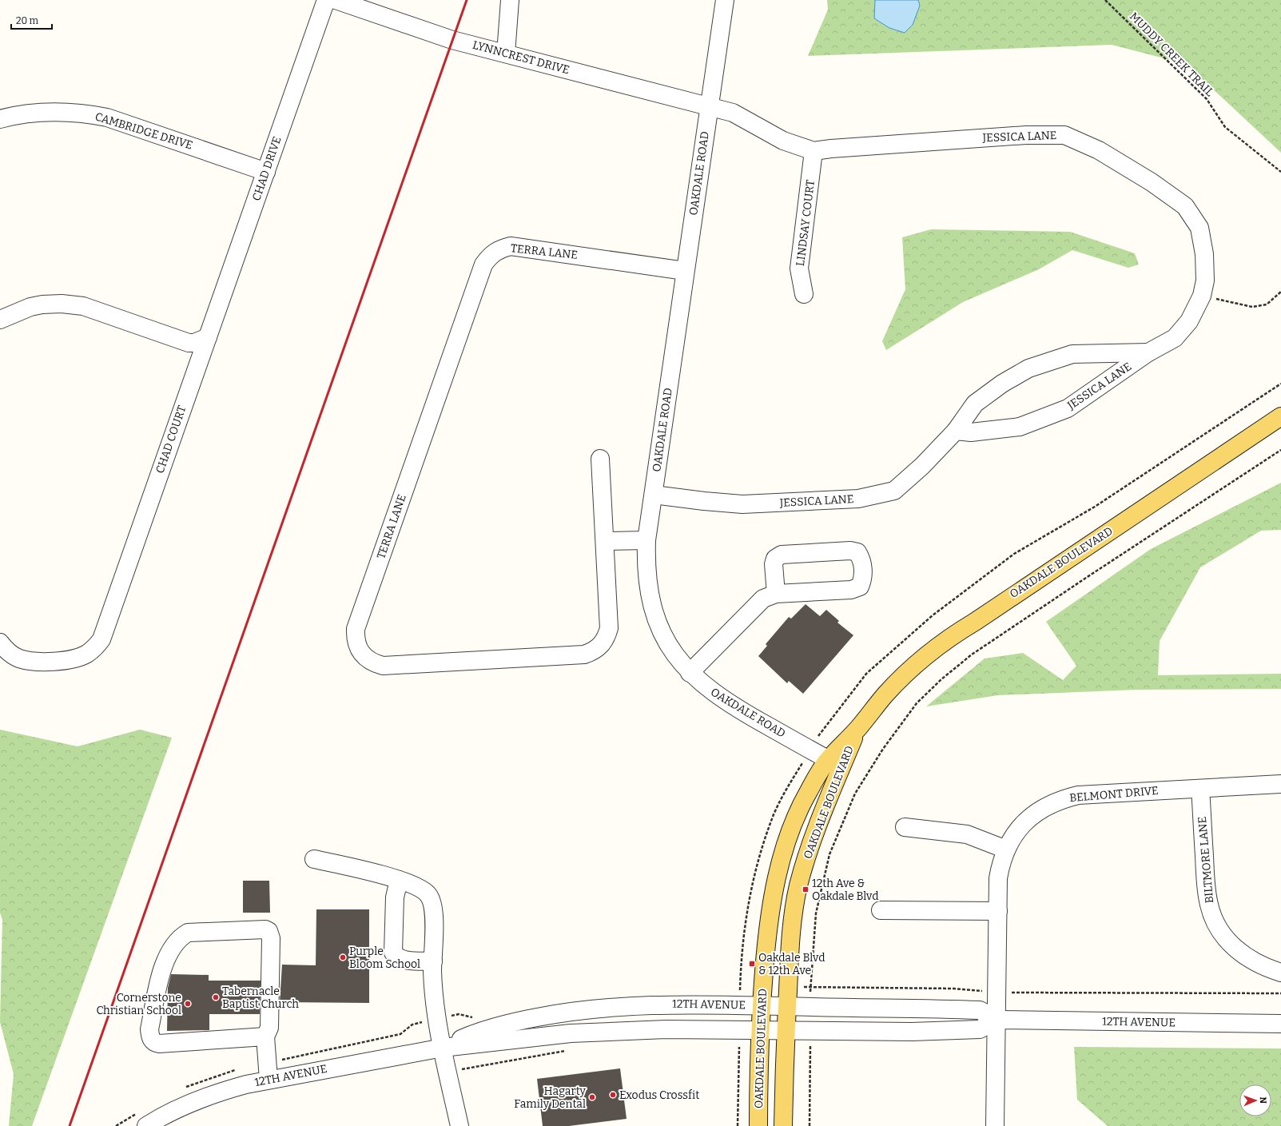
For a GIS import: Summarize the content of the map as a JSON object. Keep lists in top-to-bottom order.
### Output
{
  "streets": {
    "main road": ["OAKDALE BOULEVARD"],
    "street": [
      "LYNNCREST DRIVE",
      "CAMBRIDGE DRIVE",
      "JESSICA LANE",
      "CHAD DRIVE",
      "OAKDALE ROAD",
      "LINDSAY COURT",
      "TERRA LANE",
      "CHAD COURT",
      "BELMONT DRIVE",
      "BILTMORE LANE",
      "12TH AVENUE"
    ],
    "path": ["MUDDY CREEK TRAIL"]
  },
  "crossings": [
    ["LYNNCREST DRIVE", "JESSICA LANE"],
    ["LYNNCREST DRIVE", "OAKDALE ROAD"],
    ["CAMBRIDGE DRIVE", "CHAD DRIVE"],
    ["JESSICA LANE", "OAKDALE ROAD"],
    ["JESSICA LANE", "LINDSAY COURT"],
    ["CHAD DRIVE", "CHAD COURT"],
    ["OAKDALE ROAD", "TERRA LANE"],
    ["OAKDALE ROAD", "OAKDALE BOULEVARD"],
    ["OAKDALE BOULEVARD", "12TH AVENUE"],
    ["BELMONT DRIVE", "BILTMORE LANE"],
    ["BELMONT DRIVE", "12TH AVENUE"]
  ],
  "places": {
    "transit": ["12th Ave & Oakdale Blvd", "Oakdale Blvd & 12th Ave"],
    "other": [
      "Purple Bloom School",
      "Tabernacle Baptist Church",
      "Cornerstone Christian School",
      "Exodus Crossfit",
      "Hagarty Family Dental"
    ]
  },
  "scale_bar": "20 m",
  "north": "right"
}
